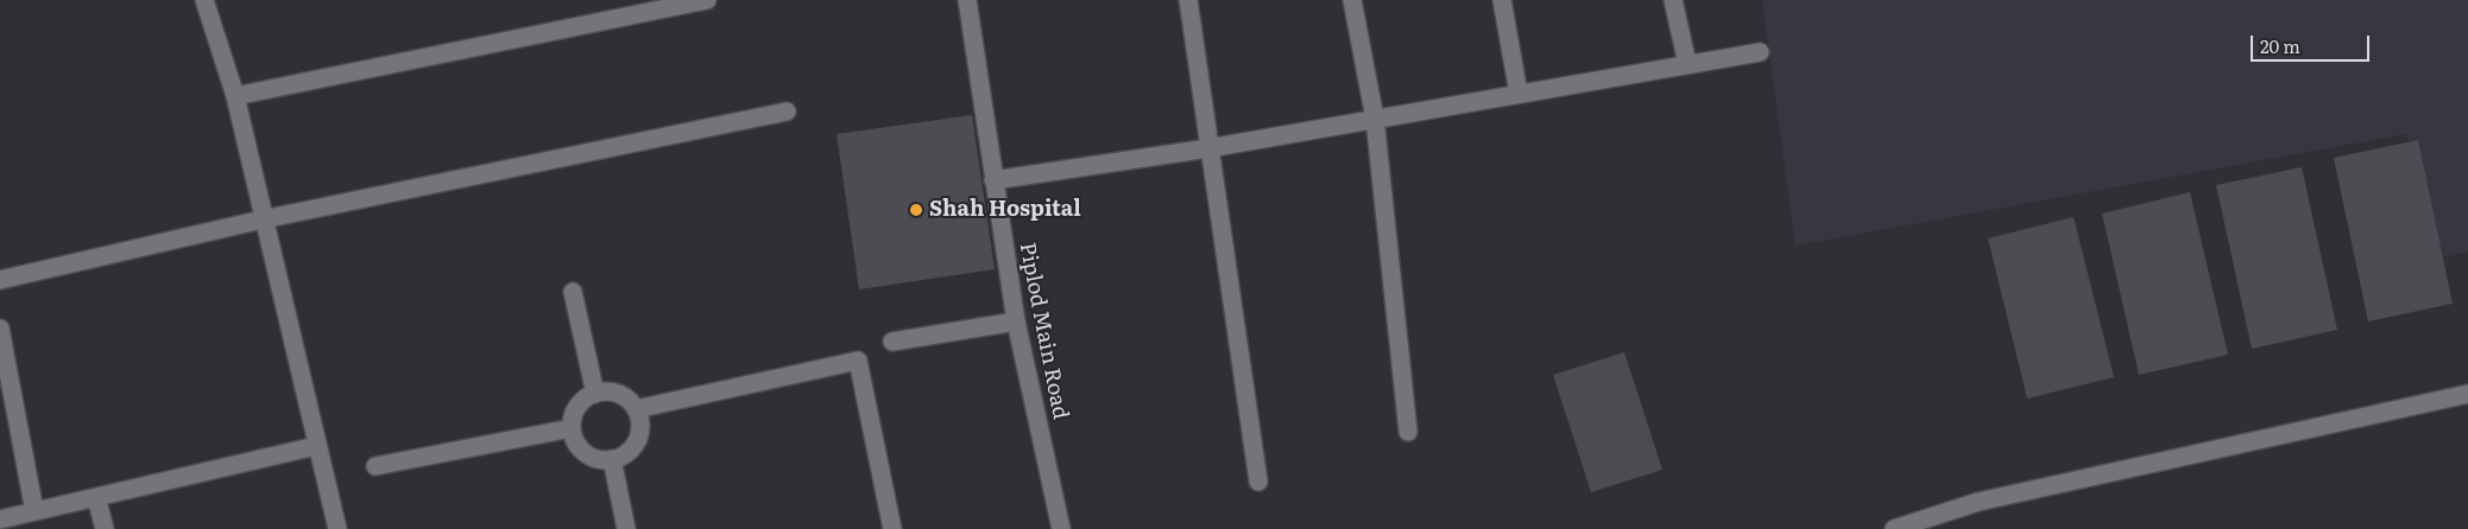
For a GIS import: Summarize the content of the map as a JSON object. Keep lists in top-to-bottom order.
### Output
{
  "streets": {
    "street": ["Piplod Main Road"]
  },
  "places": ["Shah Hospital"],
  "scale_bar": "20 m"
}
